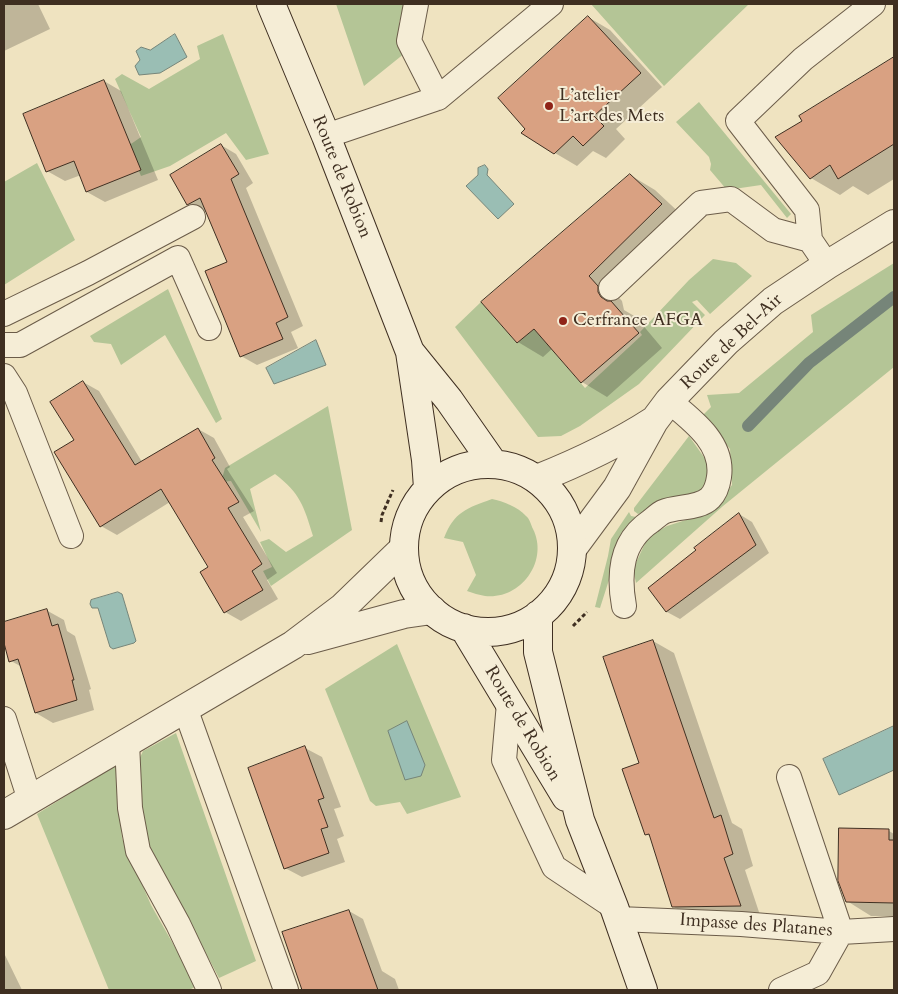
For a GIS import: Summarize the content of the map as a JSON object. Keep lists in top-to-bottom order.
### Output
{
  "streets": {
    "main road": ["Route de Robion", "Route de Bel-Air"],
    "lane": ["Impasse des Platanes"]
  },
  "crossings": [
    ["Route de Robion", "Route de Bel-Air"],
    ["Route de Robion", "Impasse des Platanes"]
  ],
  "places": ["L’atelier L’art des Mets", "Cerfrance AFGA"]
}
